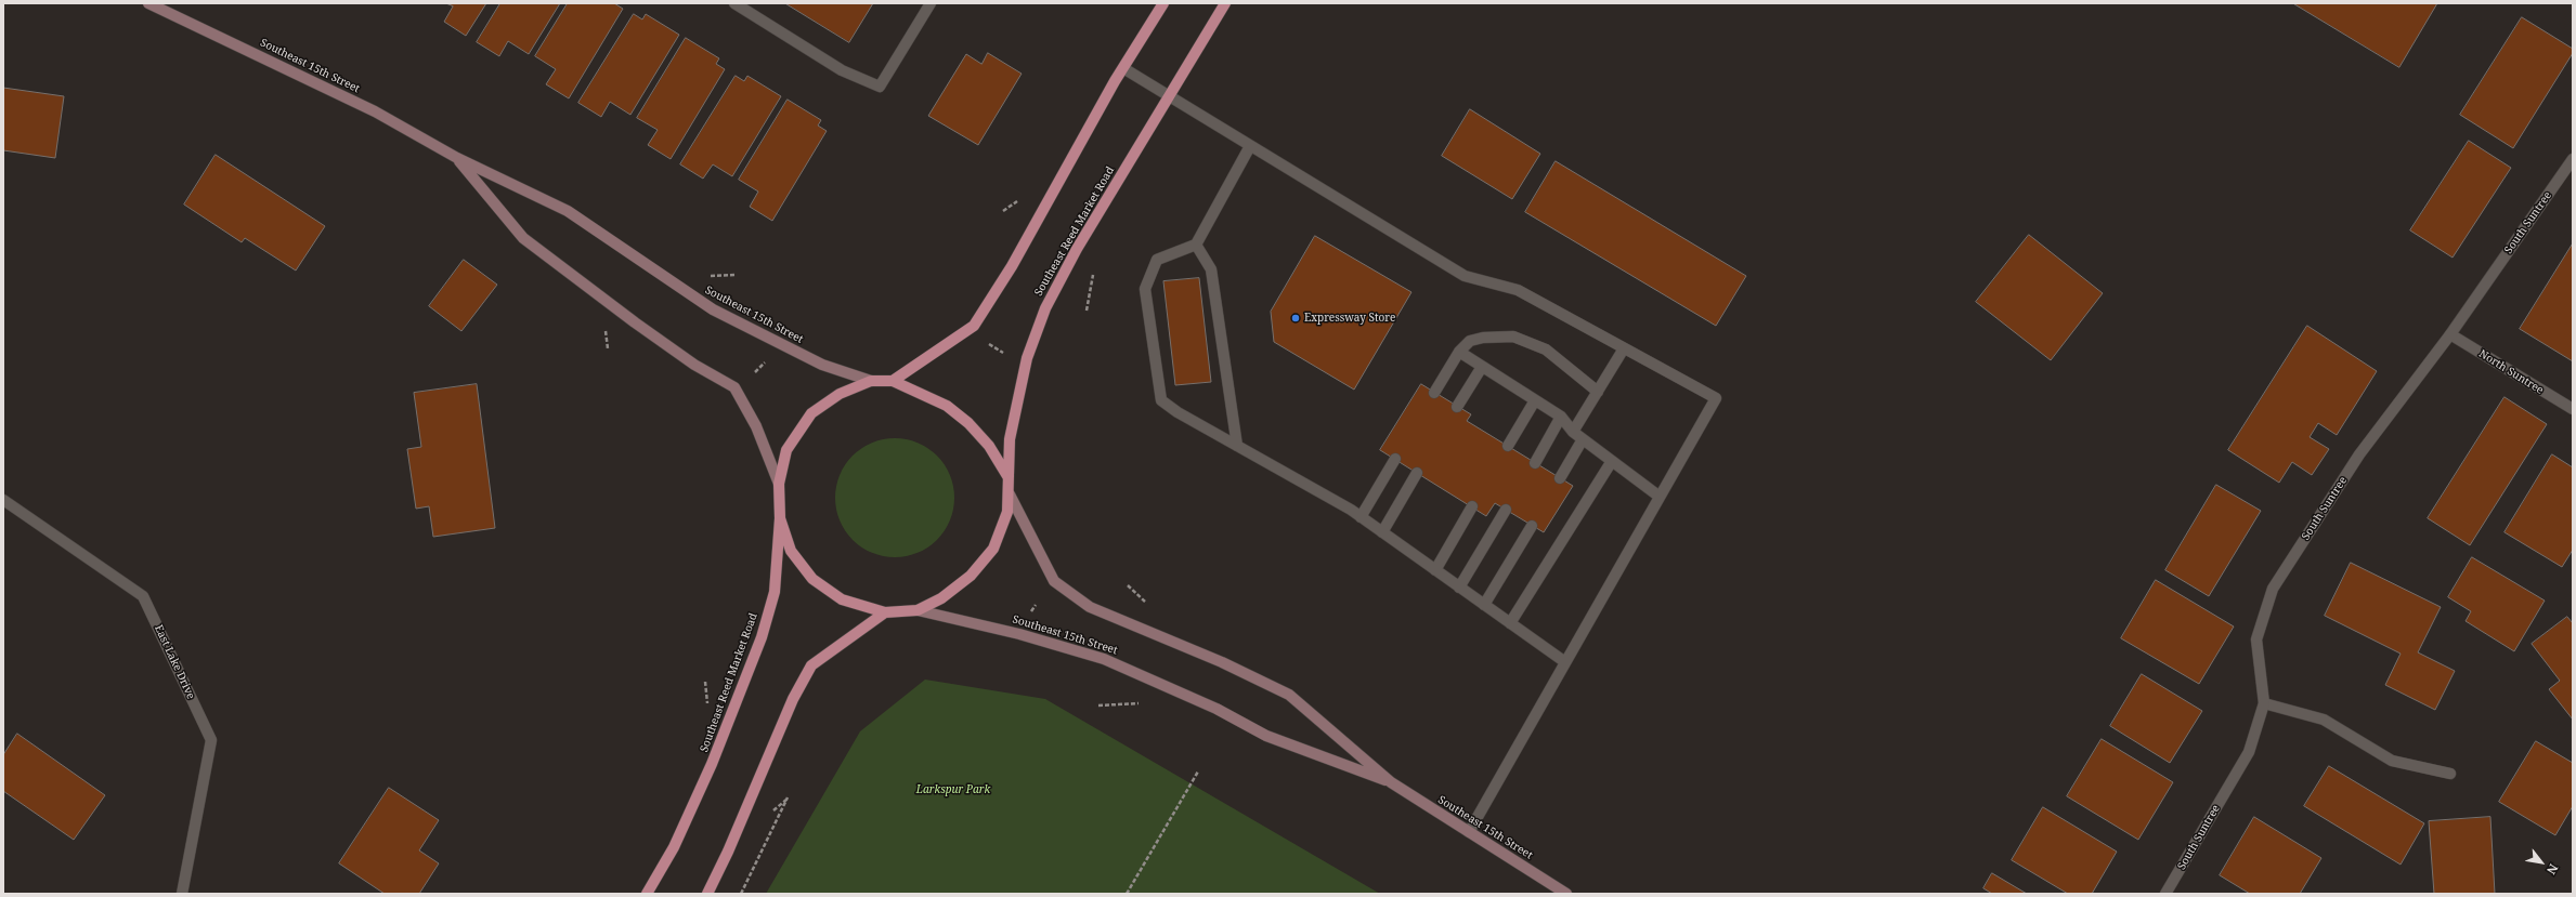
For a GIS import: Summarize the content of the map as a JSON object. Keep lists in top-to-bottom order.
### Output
{
  "streets": {
    "main road": ["Southeast 15th Street", "Southeast Reed Market Road"],
    "street": ["South Suntree", "North Suntree", "East Lake Drive"]
  },
  "crossings": [
    ["Southeast 15th Street", "Southeast Reed Market Road"],
    ["South Suntree", "North Suntree"]
  ],
  "parks": ["Larkspur Park"],
  "places": ["Expressway Store"],
  "north": "bottom right"
}
